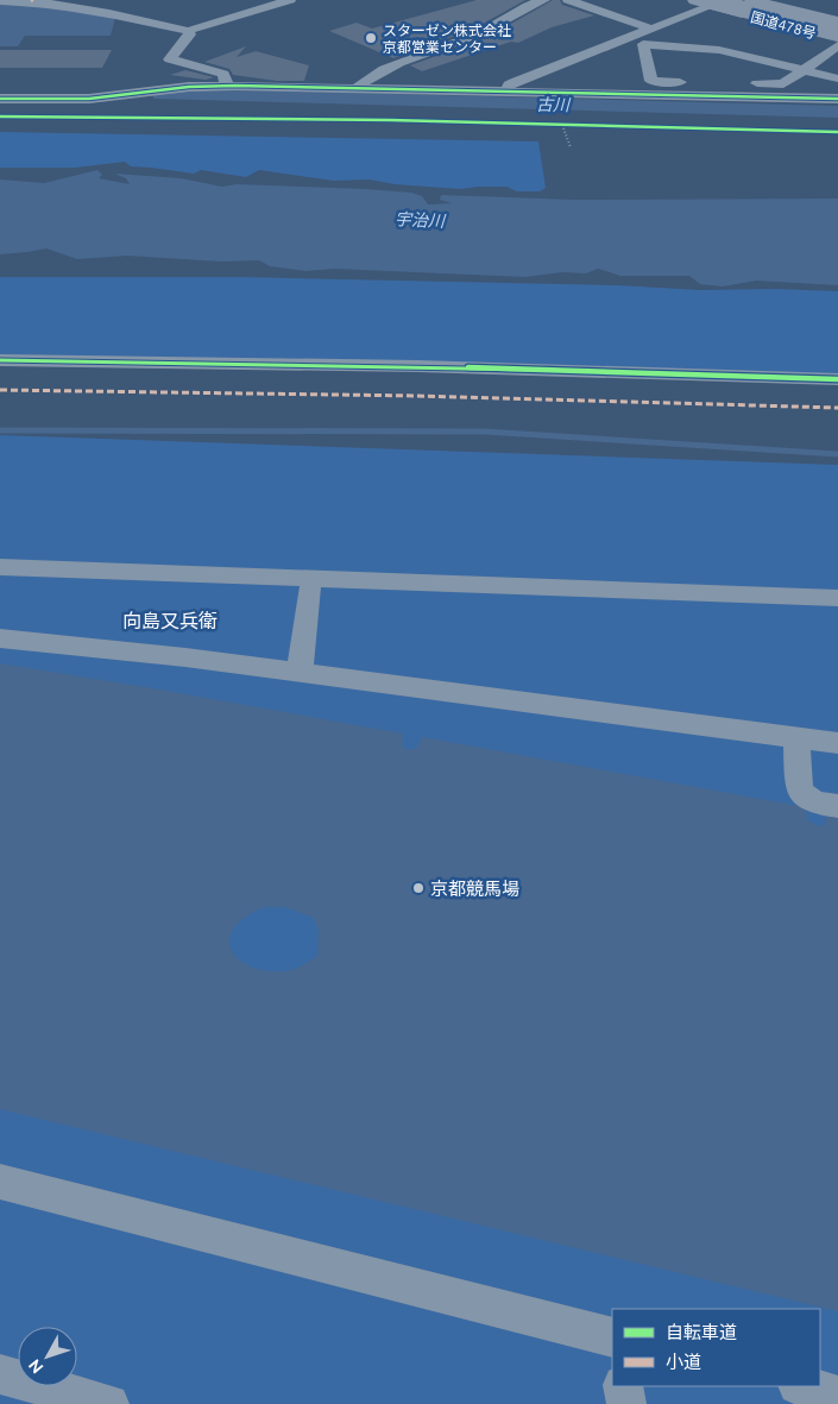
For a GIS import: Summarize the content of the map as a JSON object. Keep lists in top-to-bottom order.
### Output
{
  "streets": {
    "highway": ["国道478号"]
  },
  "districts": ["向島又兵衛"],
  "water": ["古川", "宇治川"],
  "places": ["スターゼン株式会社 京都営業センター", "京都競馬場"],
  "legend": ["自転車道", "小道"],
  "north": "bottom left"
}
